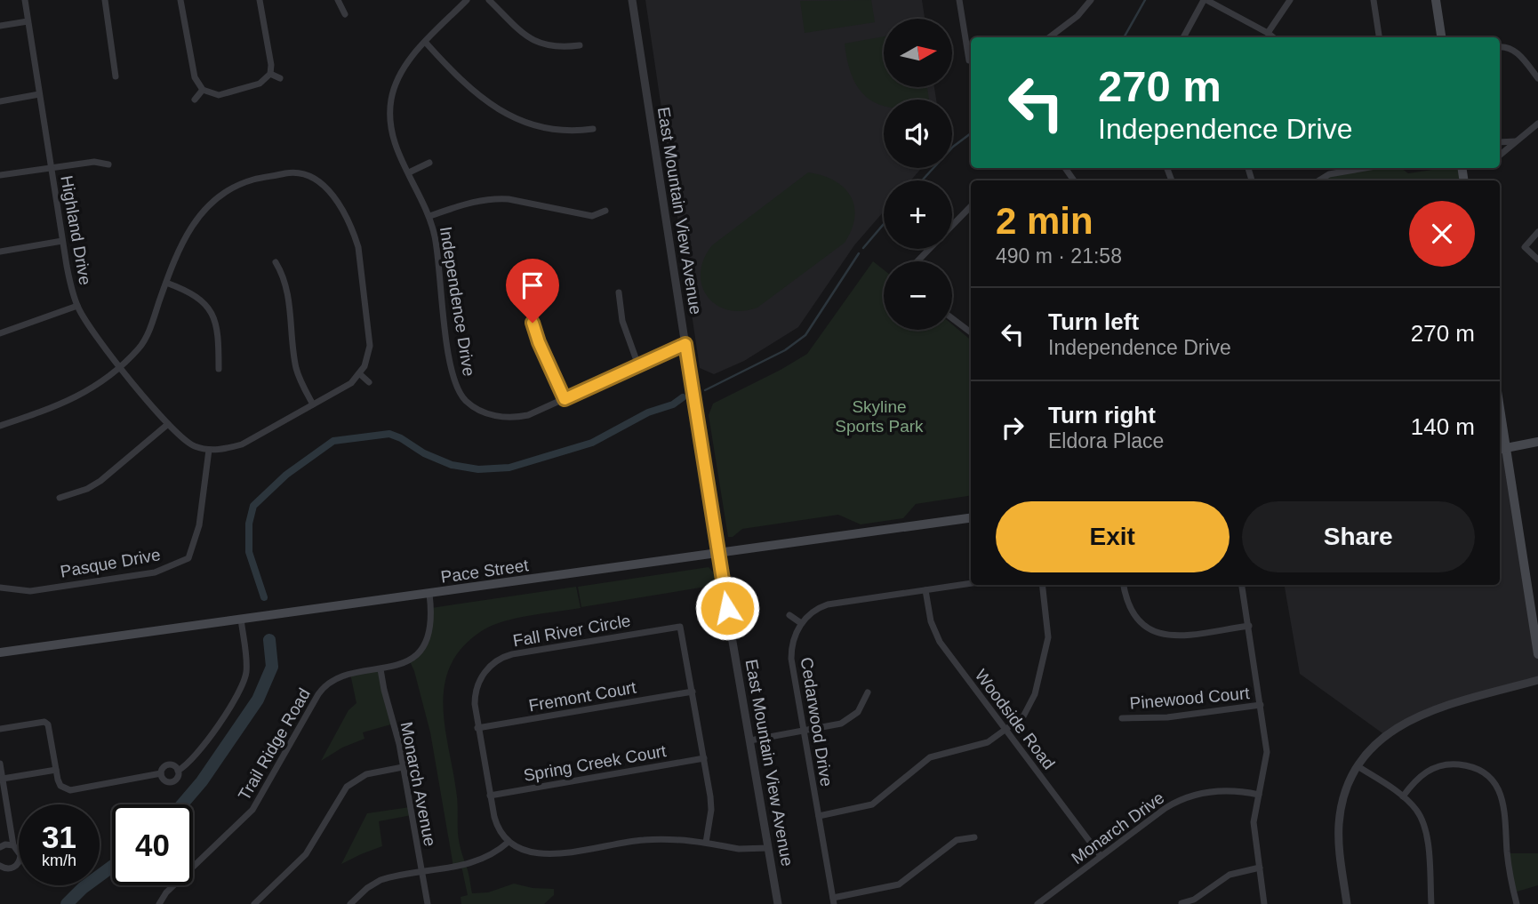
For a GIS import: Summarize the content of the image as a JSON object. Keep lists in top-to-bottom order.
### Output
{
  "streets": {
    "main road": ["Pace Street"],
    "street": [
      "East Mountain View Avenue",
      "Highland Drive",
      "Independence Drive",
      "Pasque Drive",
      "Fall River Circle",
      "Fremont Court",
      "Pinewood Court",
      "Woodside Road",
      "Cedarwood Drive",
      "Trail Ridge Road",
      "Spring Creek Court",
      "Monarch Avenue",
      "Monarch Drive"
    ]
  },
  "crossings": [
    ["East Mountain View Avenue", "Independence Drive"],
    ["East Mountain View Avenue", "Pace Street"],
    ["Highland Drive", "Pasque Drive"],
    ["Pace Street", "Trail Ridge Road"],
    ["Fall River Circle", "Fremont Court"],
    ["Fall River Circle", "Spring Creek Court"],
    ["Woodside Road", "Monarch Drive"],
    ["Trail Ridge Road", "Monarch Avenue"]
  ],
  "parks": ["Skyline Sports Park"],
  "north": "right",
  "page": {
    "map_buttons": ["+", "−"],
    "turn": ["270 m", "Independence Drive"],
    "heading": ["2 min", "490 m · 21:58"],
    "list": [
      {
        "name": "Turn left",
        "note": "Independence Drive",
        "value": "270 m"
      },
      {
        "name": "Turn right",
        "note": "Eldora Place",
        "value": "140 m"
      }
    ],
    "buttons": ["Exit", "Share"],
    "speed": "31 km/h",
    "limit": "40"
  }
}
